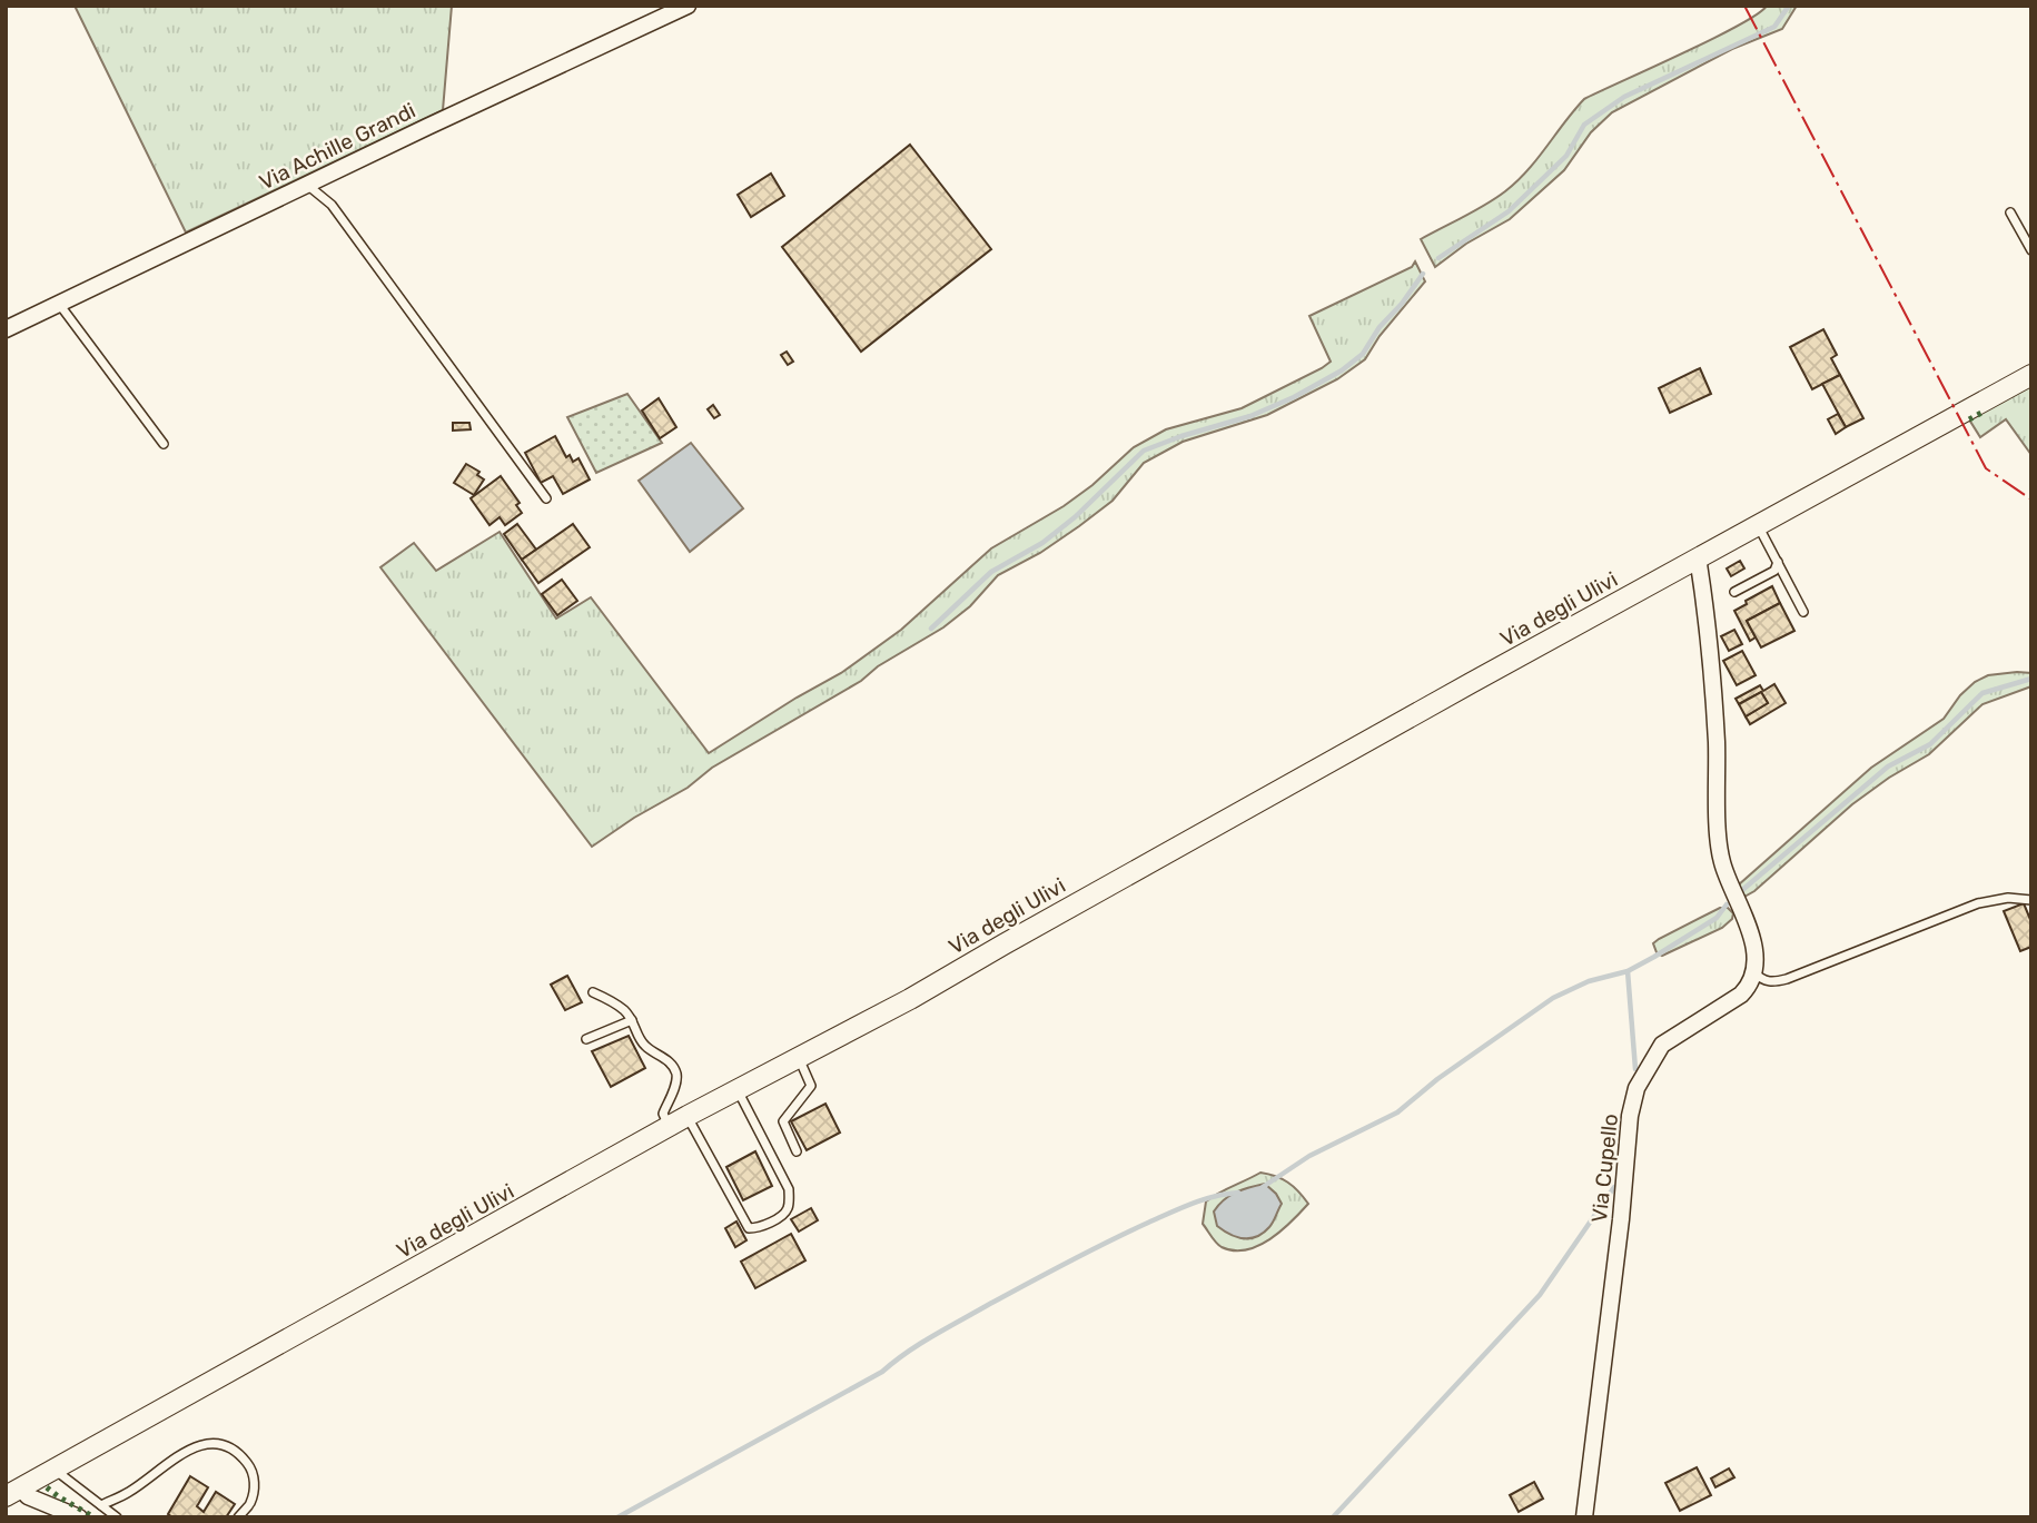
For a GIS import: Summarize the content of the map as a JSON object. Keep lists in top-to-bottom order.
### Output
{
  "streets": {
    "street": ["Via Achille Grandi", "Via degli Ulivi", "Via Cupello"]
  }
}
